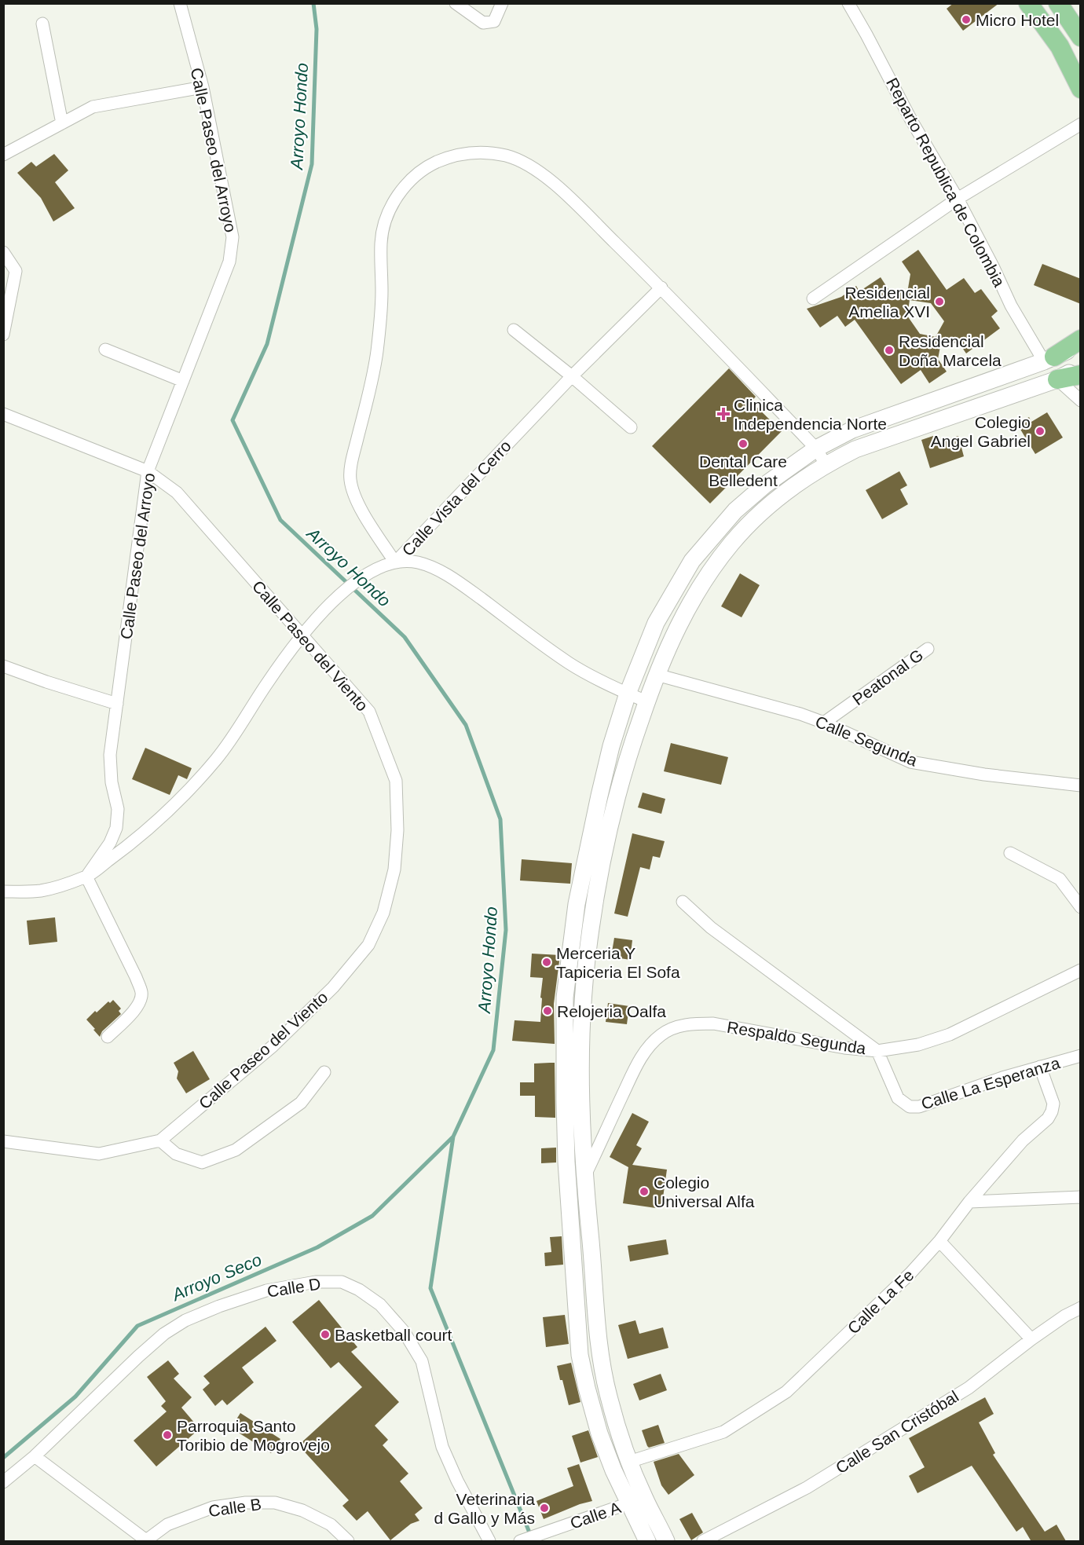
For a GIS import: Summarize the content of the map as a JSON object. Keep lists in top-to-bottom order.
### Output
{
  "streets": {
    "street": [
      "Calle Paseo del Arroyo",
      "Reparto Republica de Colombia",
      "Calle Vista del Cerro",
      "Calle Paseo del Viento",
      "Peatonal G",
      "Calle Segunda",
      "Respaldo Segunda",
      "Calle La Esperanza",
      "Calle D",
      "Calle La Fe",
      "Calle San Cristóbal",
      "Calle B",
      "Calle A"
    ]
  },
  "crossings": [
    ["Calle Paseo del Arroyo", "Calle Paseo del Viento"],
    ["Peatonal G", "Calle Segunda"],
    ["Respaldo Segunda", "Calle La Esperanza"],
    ["Calle La Esperanza", "Calle La Fe"],
    ["Calle D", "Calle B"]
  ],
  "water": ["Arroyo Hondo", "Arroyo Seco"],
  "places": {
    "other": [
      "Micro Hotel",
      "Residencial Amelia XVI",
      "Residencial Doña Marcela",
      "Colegio Angel Gabriel",
      "Dental Care Belledent",
      "Merceria Y Tapiceria El Sofa",
      "Relojeria Oalfa",
      "Colegio Universal Alfa",
      "Basketball court",
      "Parroquia Santo Toribio de Mogrovejo",
      "Veterinaria d Gallo y Más"
    ],
    "health": ["Clinica Independencia Norte"]
  }
}
